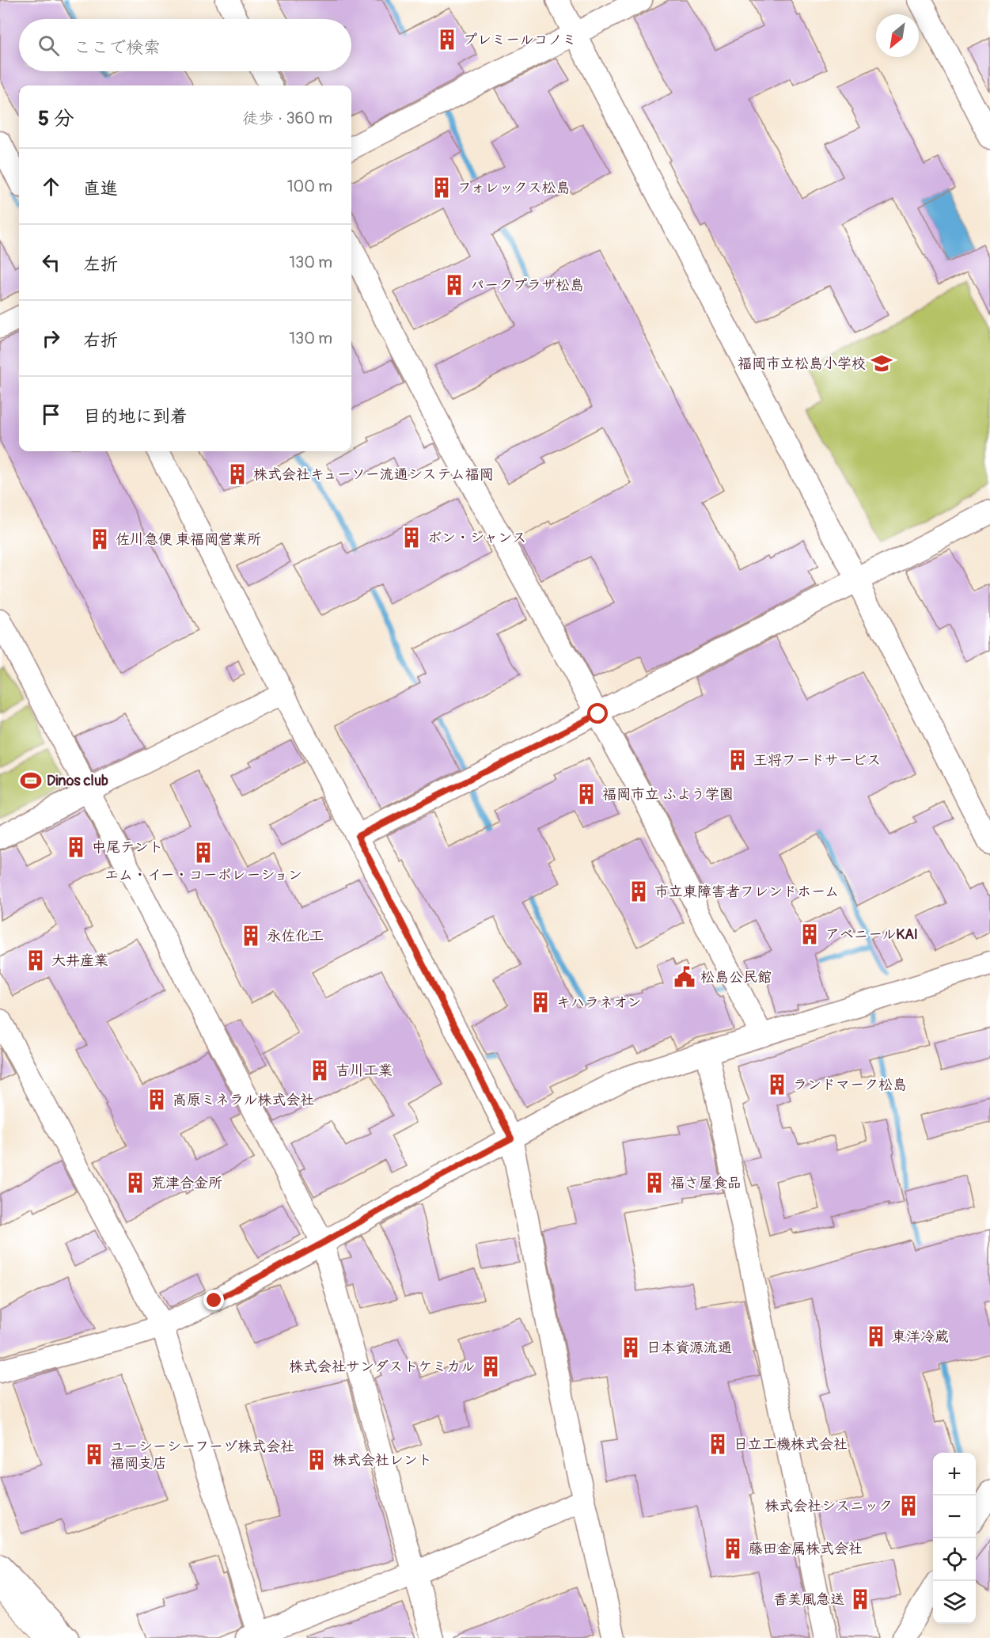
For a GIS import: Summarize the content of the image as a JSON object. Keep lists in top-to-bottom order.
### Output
{
  "places": {
    "building": [
      "プレミールコノミ",
      "フォレックス松島",
      "パークプラザ松島",
      "株式会社キューソー流通システム福岡",
      "ボン・シャンス",
      "佐川急便 東福岡営業所",
      "王将フードサービス",
      "福岡市立 ふよう学園",
      "中尾テント",
      "エム・イー・コーポレーション",
      "市立東障害者フレンドホーム",
      "アベニールKAI",
      "永佐化工",
      "大井産業",
      "キハラネオン",
      "吉川工業",
      "ランドマーク松島",
      "高原ミネラル株式会社",
      "荒津合金所",
      "福さ屋食品",
      "東洋冷蔵",
      "日本資源流通",
      "株式会社サンダストケミカル",
      "日立工機株式会社",
      "ユーシーシーフーヅ株式会社 福岡支店",
      "株式会社レント",
      "株式会社シスニック",
      "藤田金属株式会社",
      "香美風急送"
    ],
    "school or university": ["福岡市立松島小学校"],
    "sports": ["Dinos club"],
    "public building": ["松島公民館"]
  },
  "north": "bottom left",
  "page": {
    "search": "ここで検索",
    "heading": ["5 分", "徒歩 · 360 m"],
    "list": [
      ["直進", "100 m"],
      ["左折", "130 m"],
      ["右折", "130 m"],
      "目的地に到着"
    ],
    "map_buttons": ["+", "−"]
  }
}
